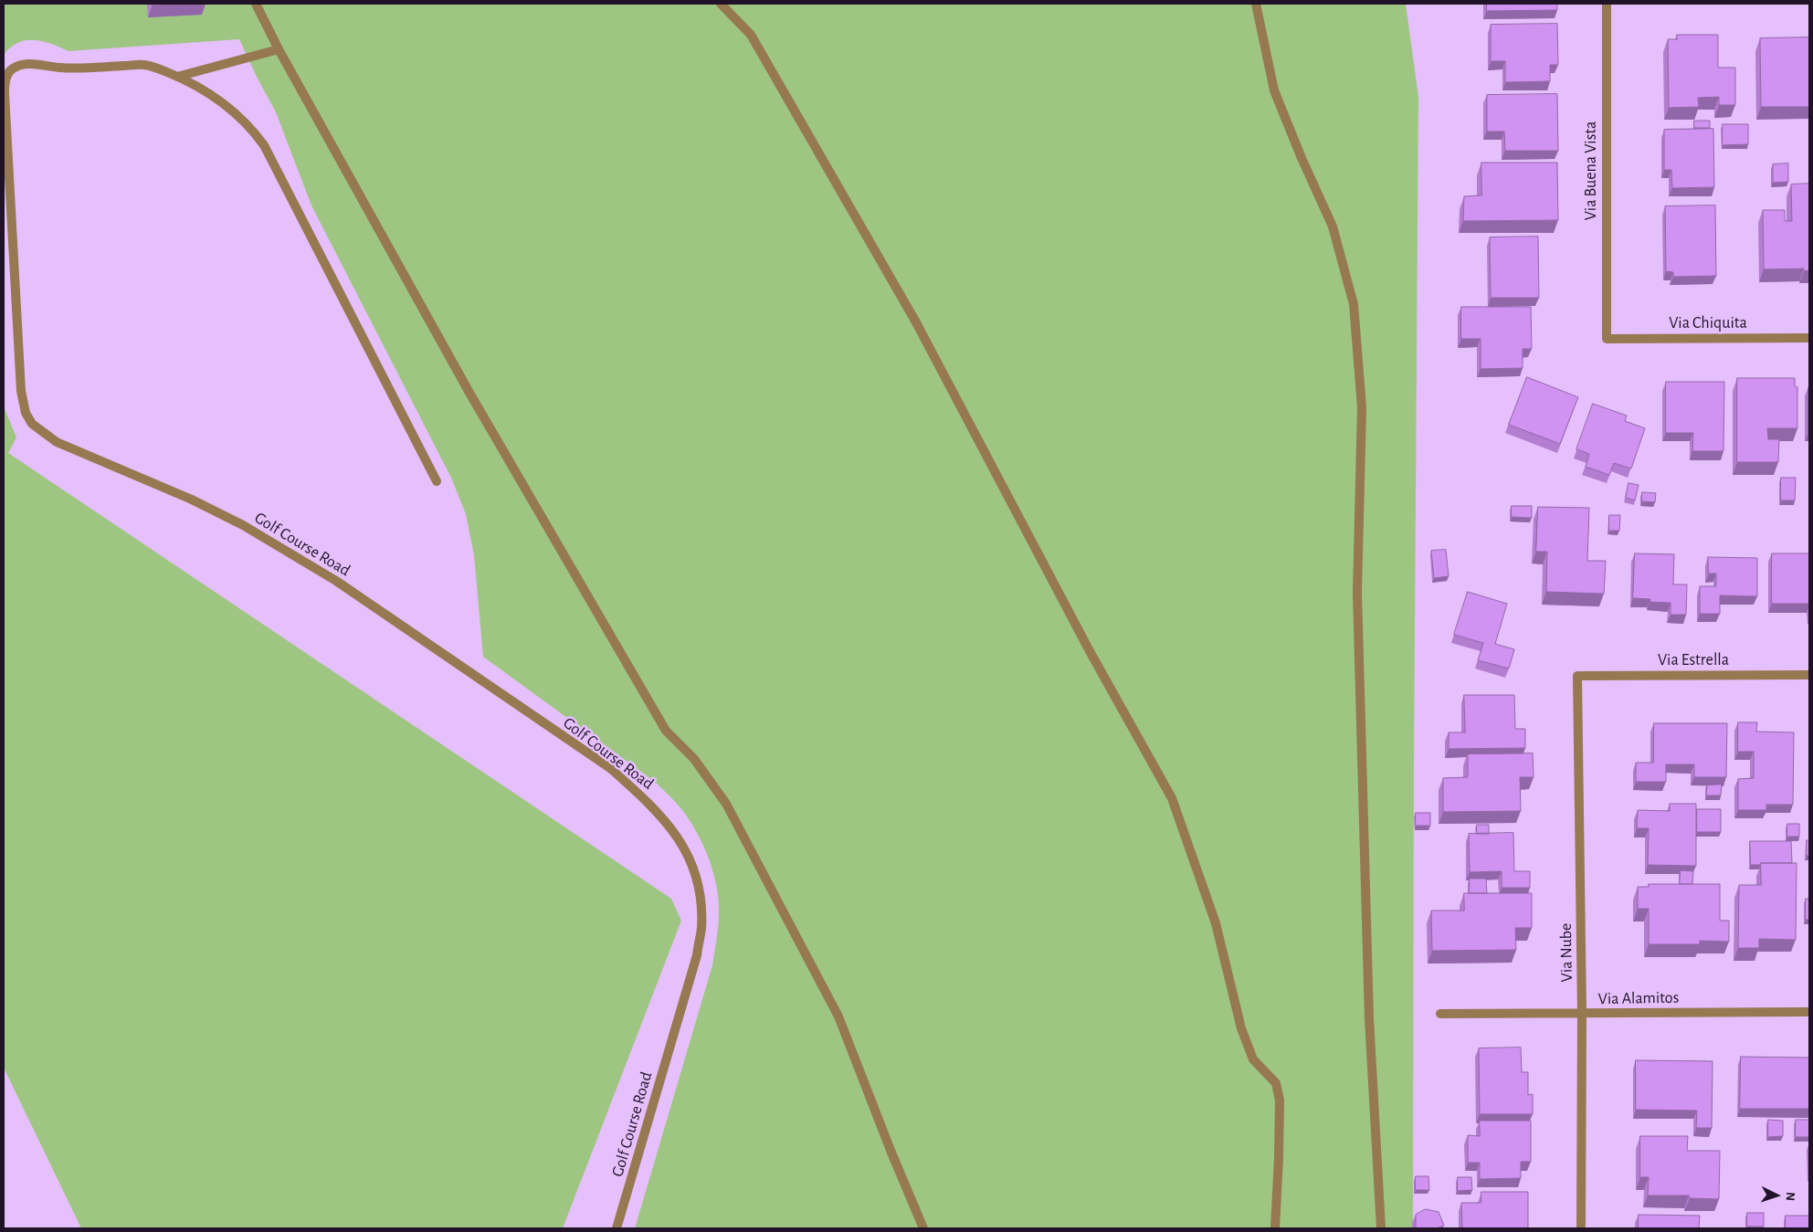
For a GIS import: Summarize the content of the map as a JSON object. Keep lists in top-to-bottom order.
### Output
{
  "streets": {
    "street": [
      "Via Buena Vista",
      "Via Chiquita",
      "Golf Course Road",
      "Via Estrella",
      "Via Nube",
      "Via Alamitos"
    ]
  },
  "crossings": [
    ["Via Buena Vista", "Via Chiquita"],
    ["Via Estrella", "Via Nube"],
    ["Via Nube", "Via Alamitos"]
  ],
  "north": "right"
}
